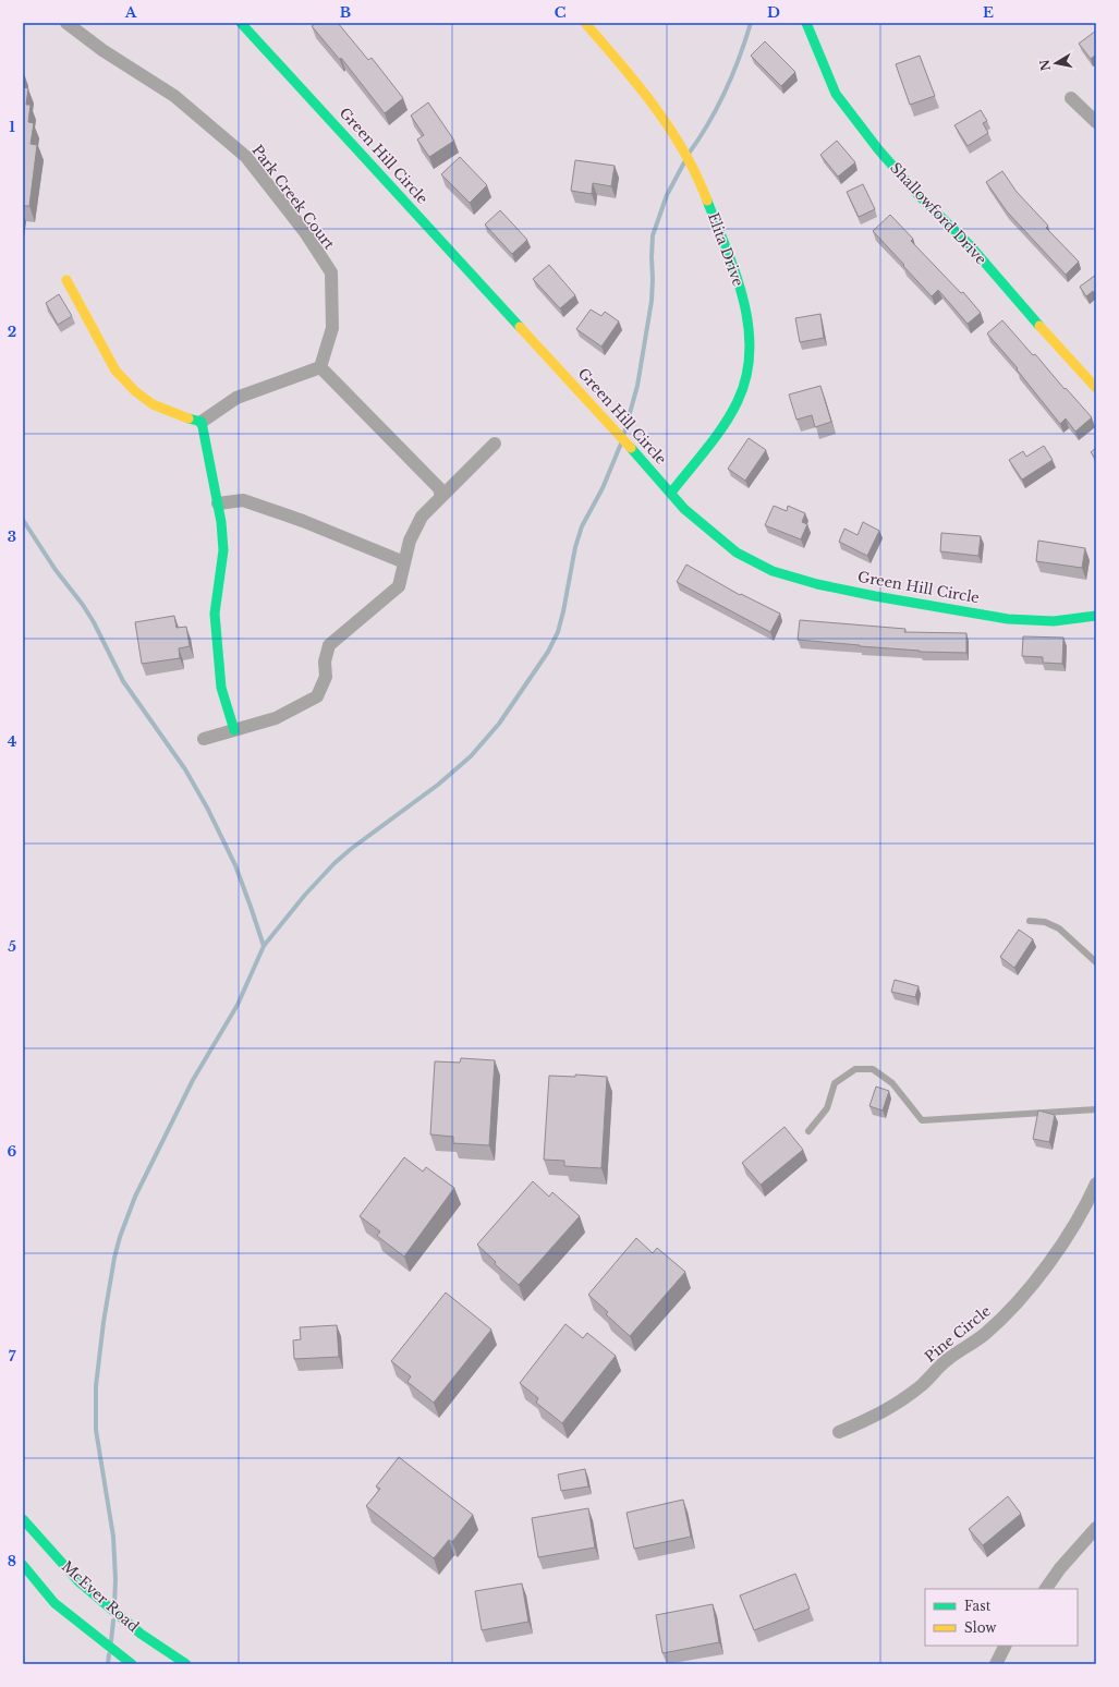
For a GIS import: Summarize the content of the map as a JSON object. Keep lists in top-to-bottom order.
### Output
{
  "streets": {
    "street": [
      "Green Hill Circle",
      "Park Creek Court",
      "Shallowford Drive",
      "Elita Drive",
      "Pine Circle",
      "McEver Road"
    ]
  },
  "crossings": [
    ["Green Hill Circle", "Elita Drive"]
  ],
  "legend": ["Fast", "Slow"],
  "north": "left",
  "grid": {
    "columns": [
      "A",
      "B",
      "C",
      "D",
      "E"
    ],
    "rows": [
      "1",
      "2",
      "3",
      "4",
      "5",
      "6",
      "7",
      "8"
    ]
  }
}
